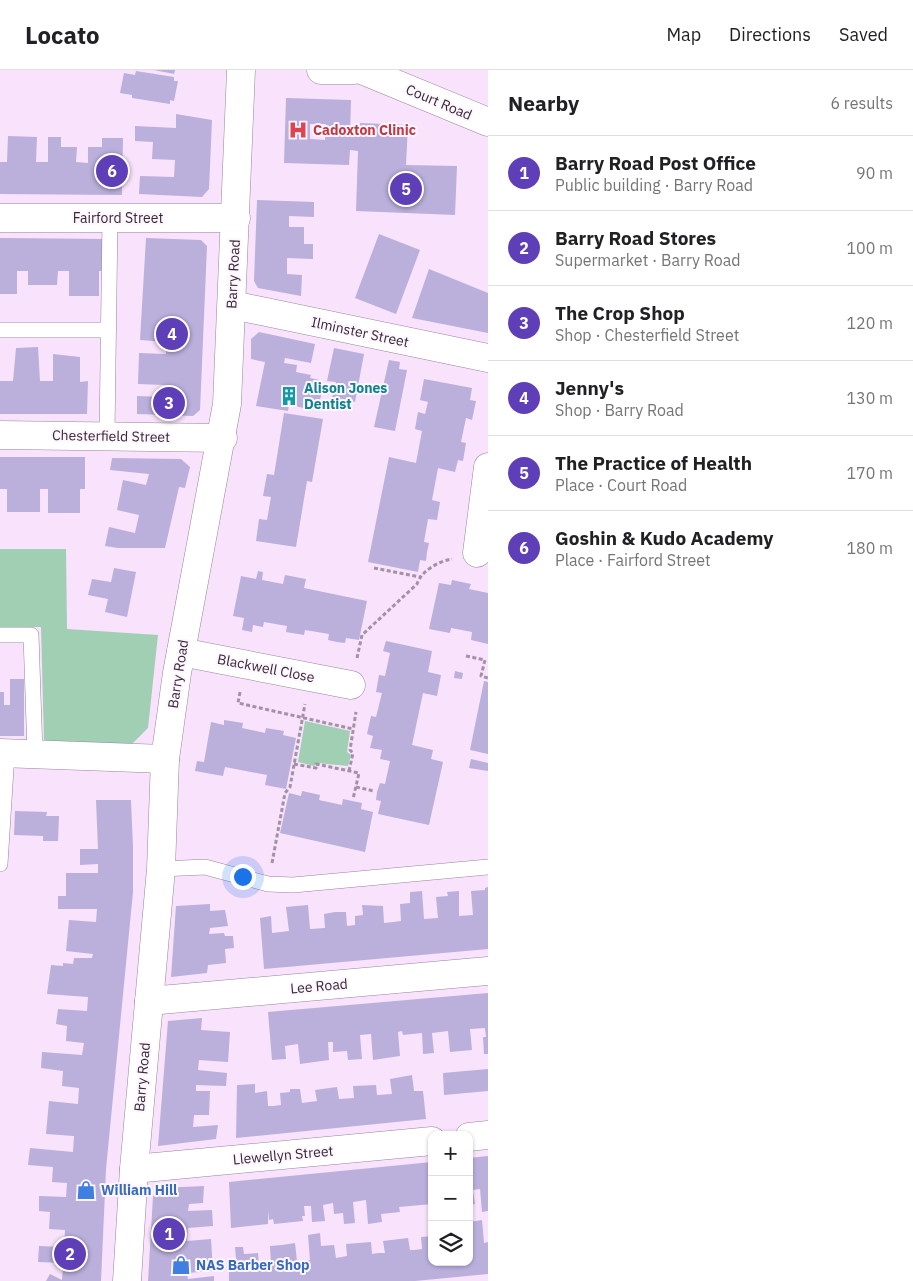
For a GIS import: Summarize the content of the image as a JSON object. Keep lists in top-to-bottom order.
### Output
{
  "streets": {
    "street": [
      "Court Road",
      "Fairford Street",
      "Barry Road",
      "Ilminster Street",
      "Chesterfield Street",
      "Blackwell Close",
      "Lee Road",
      "Llewellyn Street"
    ]
  },
  "crossings": [
    ["Fairford Street", "Barry Road"],
    ["Barry Road", "Ilminster Street"],
    ["Barry Road", "Chesterfield Street"],
    ["Barry Road", "Blackwell Close"],
    ["Barry Road", "Lee Road"],
    ["Barry Road", "Llewellyn Street"]
  ],
  "places": {
    "hospital": ["Cadoxton Clinic"],
    "building": ["Alison Jones Dentist"],
    "shop": ["William Hill", "NAS Barber Shop"]
  },
  "page": {
    "header": "Locato",
    "nav": ["Map", "Directions", "Saved"],
    "heading": ["Nearby", "6 results"],
    "list": [
      {
        "mark": "1",
        "name": "Barry Road Post Office",
        "note": "Public building · Barry Road",
        "value": "90 m"
      },
      {
        "mark": "2",
        "name": "Barry Road Stores",
        "note": "Supermarket · Barry Road",
        "value": "100 m"
      },
      {
        "mark": "3",
        "name": "The Crop Shop",
        "note": "Shop · Chesterfield Street",
        "value": "120 m"
      },
      {
        "mark": "4",
        "name": "Jenny's",
        "note": "Shop · Barry Road",
        "value": "130 m"
      },
      {
        "mark": "5",
        "name": "The Practice of Health",
        "note": "Place · Court Road",
        "value": "170 m"
      },
      {
        "mark": "6",
        "name": "Goshin & Kudo Academy",
        "note": "Place · Fairford Street",
        "value": "180 m"
      }
    ],
    "pins": [
      "6",
      "5",
      "4",
      "3",
      "1",
      "2"
    ],
    "map_buttons": ["+", "−"]
  }
}
